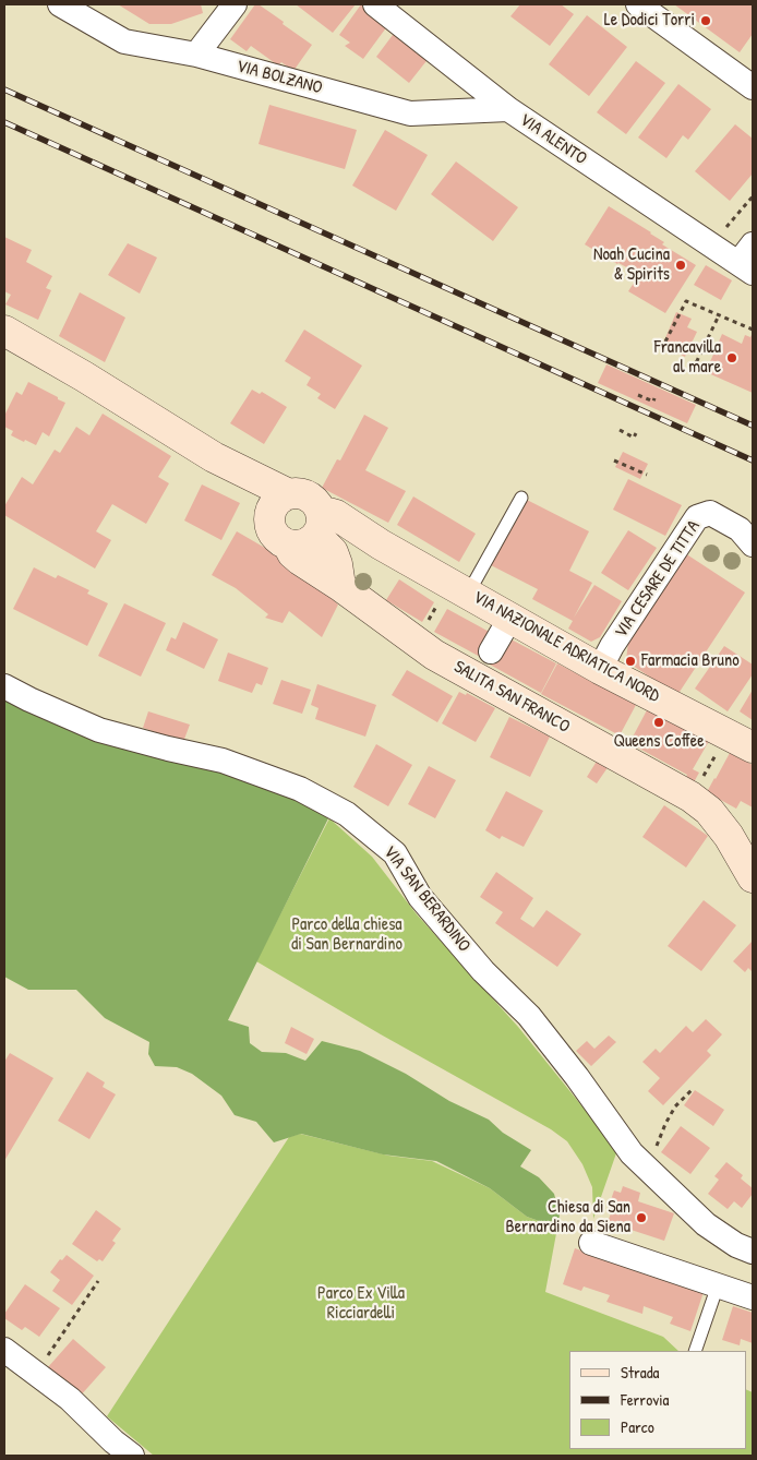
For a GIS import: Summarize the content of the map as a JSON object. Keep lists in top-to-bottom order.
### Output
{
  "streets": {
    "main road": ["VIA NAZIONALE ADRIATICA NORD", "SALITA SAN FRANCO"],
    "street": [
      "VIA BOLZANO",
      "VIA ALENTO",
      "VIA CESARE DE TITTA",
      "VIA SAN BERARDINO"
    ]
  },
  "crossings": [
    ["VIA BOLZANO", "VIA ALENTO"],
    ["VIA CESARE DE TITTA", "VIA NAZIONALE ADRIATICA NORD"],
    ["VIA NAZIONALE ADRIATICA NORD", "SALITA SAN FRANCO"]
  ],
  "parks": ["Parco della chiesa di San Bernardino", "Parco Ex Villa Ricciardelli"],
  "places": [
    "Le Dodici Torri",
    "Noah Cucina & Spirits",
    "Francavilla al mare",
    "Farmacia Bruno",
    "Queens Coffee",
    "Chiesa di San Bernardino da Siena"
  ],
  "legend": ["Strada", "Ferrovia", "Parco"]
}
